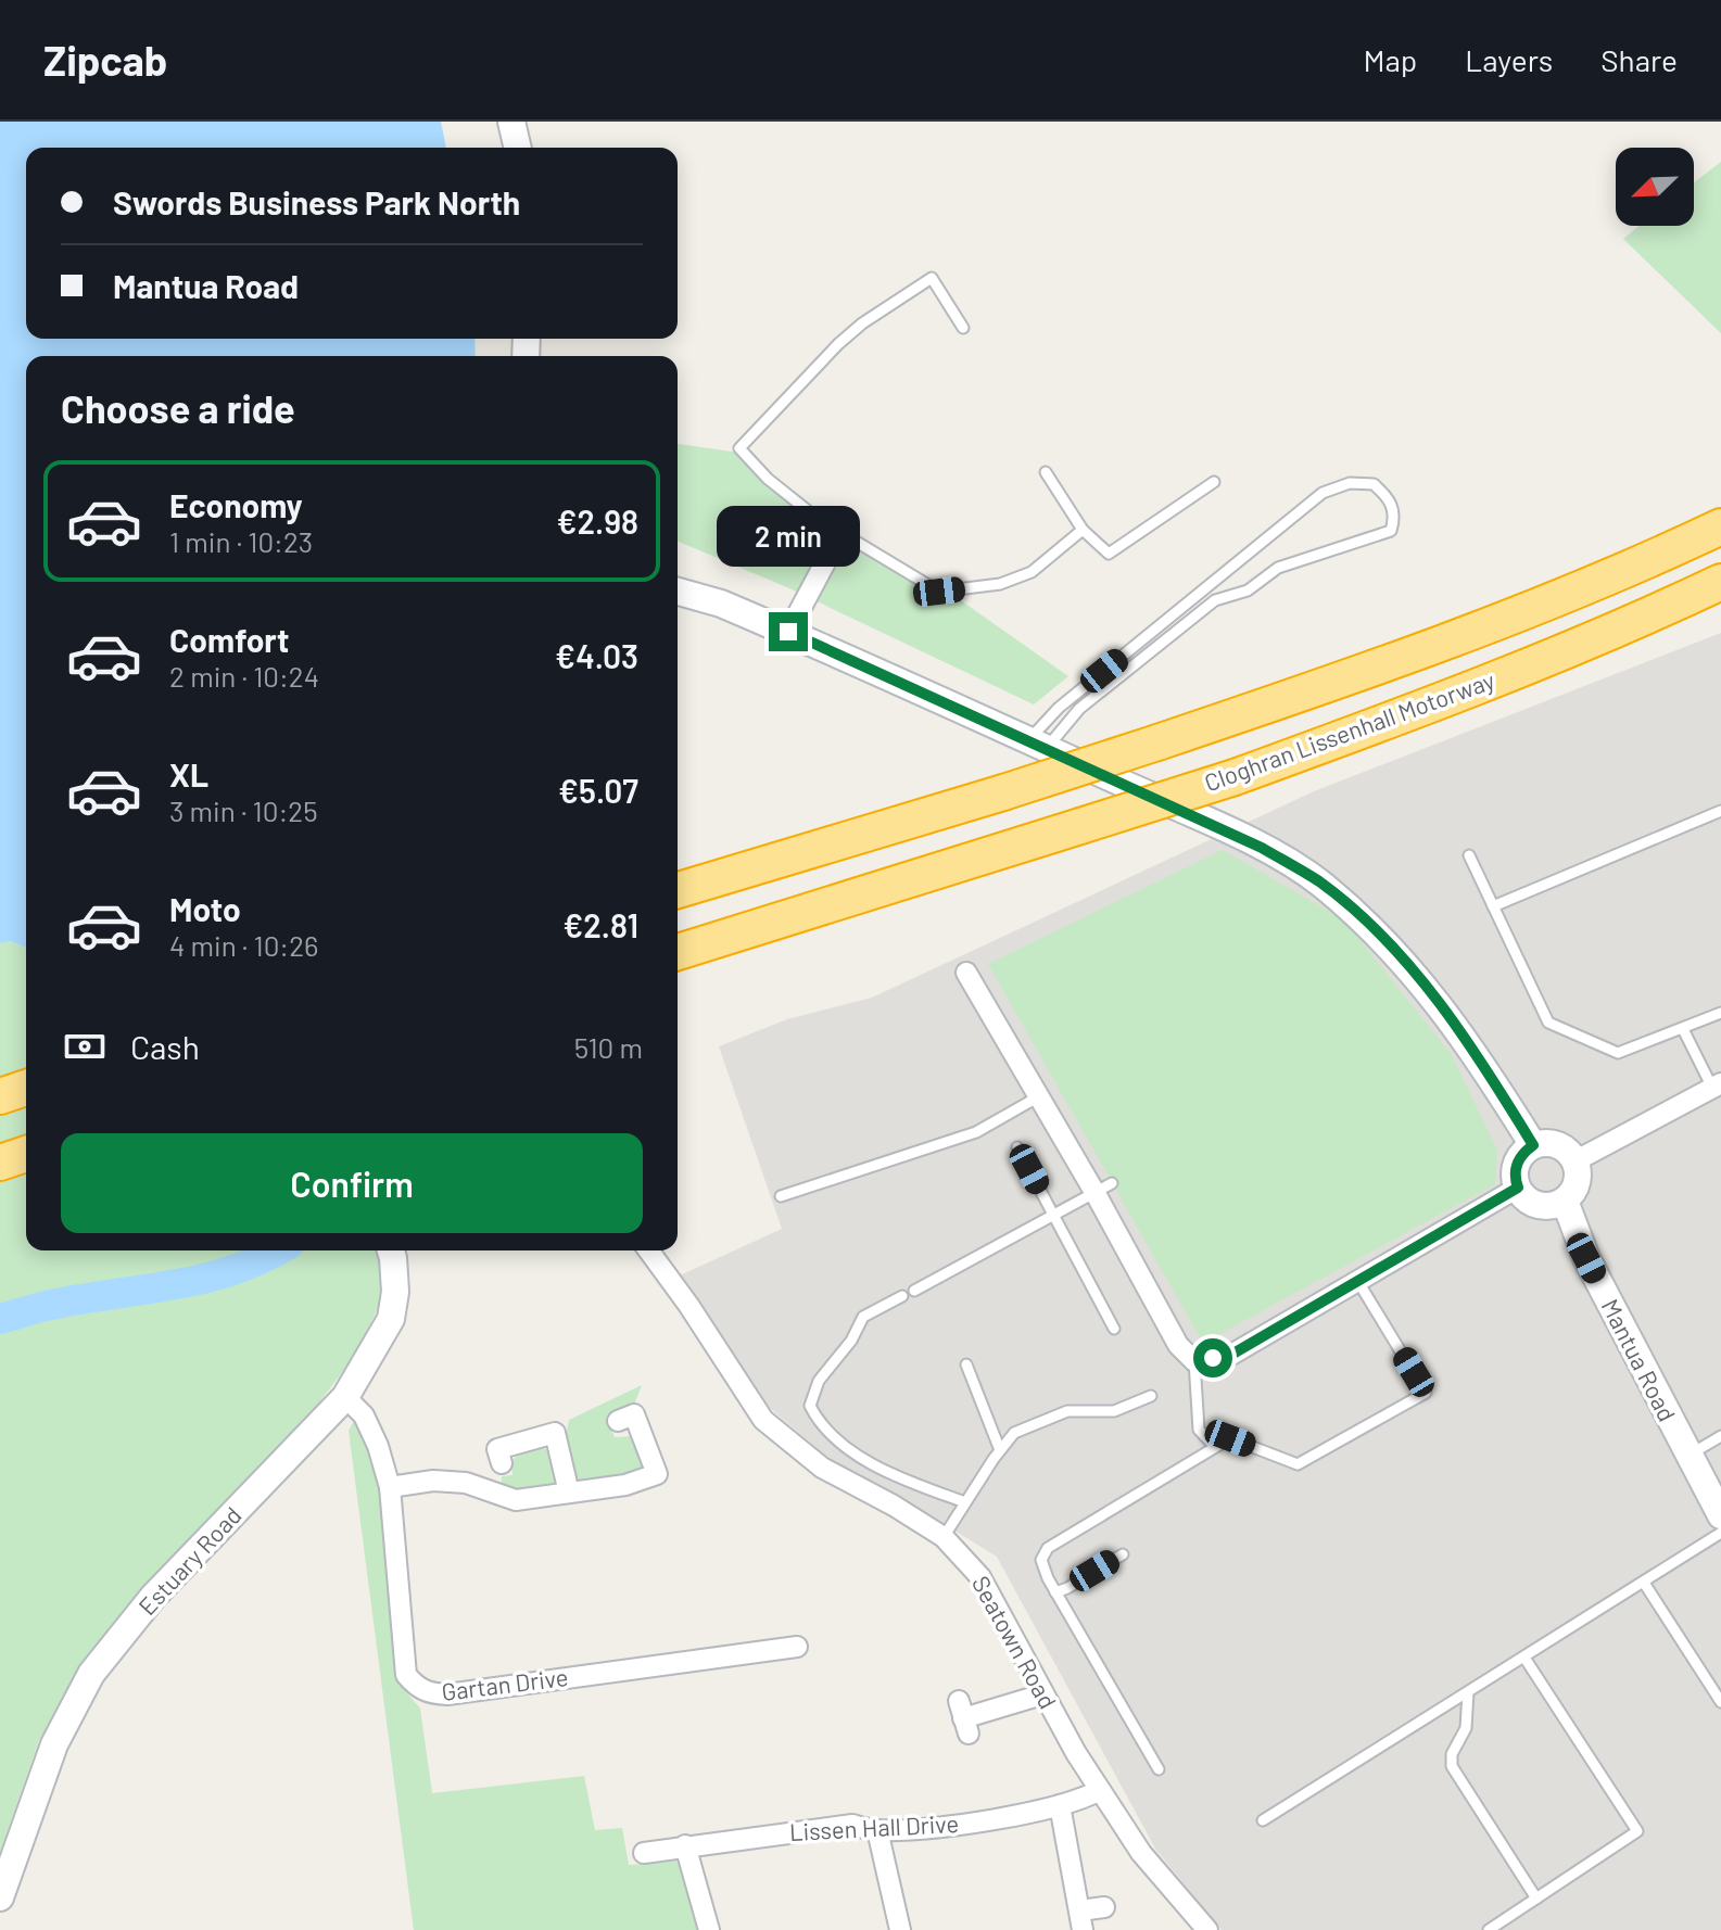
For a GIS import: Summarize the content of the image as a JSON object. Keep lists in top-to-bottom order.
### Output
{
  "streets": {
    "highway": ["Cloghran Lissenhall Motorway"],
    "street": [
      "Mantua Road",
      "Estuary Road",
      "Seatown Road",
      "Gartan Drive",
      "Lissen Hall Drive"
    ]
  },
  "crossings": [
    ["Estuary Road", "Gartan Drive"],
    ["Seatown Road", "Lissen Hall Drive"]
  ],
  "north": "bottom left",
  "page": {
    "header": "Zipcab",
    "nav": ["Map", "Layers", "Share"],
    "banner": ["Swords Business Park North", "Mantua Road"],
    "heading": "Choose a ride",
    "list": [
      {
        "name": "Economy",
        "note": "1 min · 10:23",
        "value": "€2.98"
      },
      {
        "name": "Comfort",
        "note": "2 min · 10:24",
        "value": "€4.03"
      },
      {
        "name": "XL",
        "note": "3 min · 10:25",
        "value": "€5.07"
      },
      {
        "name": "Moto",
        "note": "4 min · 10:26",
        "value": "€2.81"
      }
    ],
    "bubble": "2 min",
    "pay": ["Cash", "510 m"],
    "buttons": "Confirm"
  }
}
